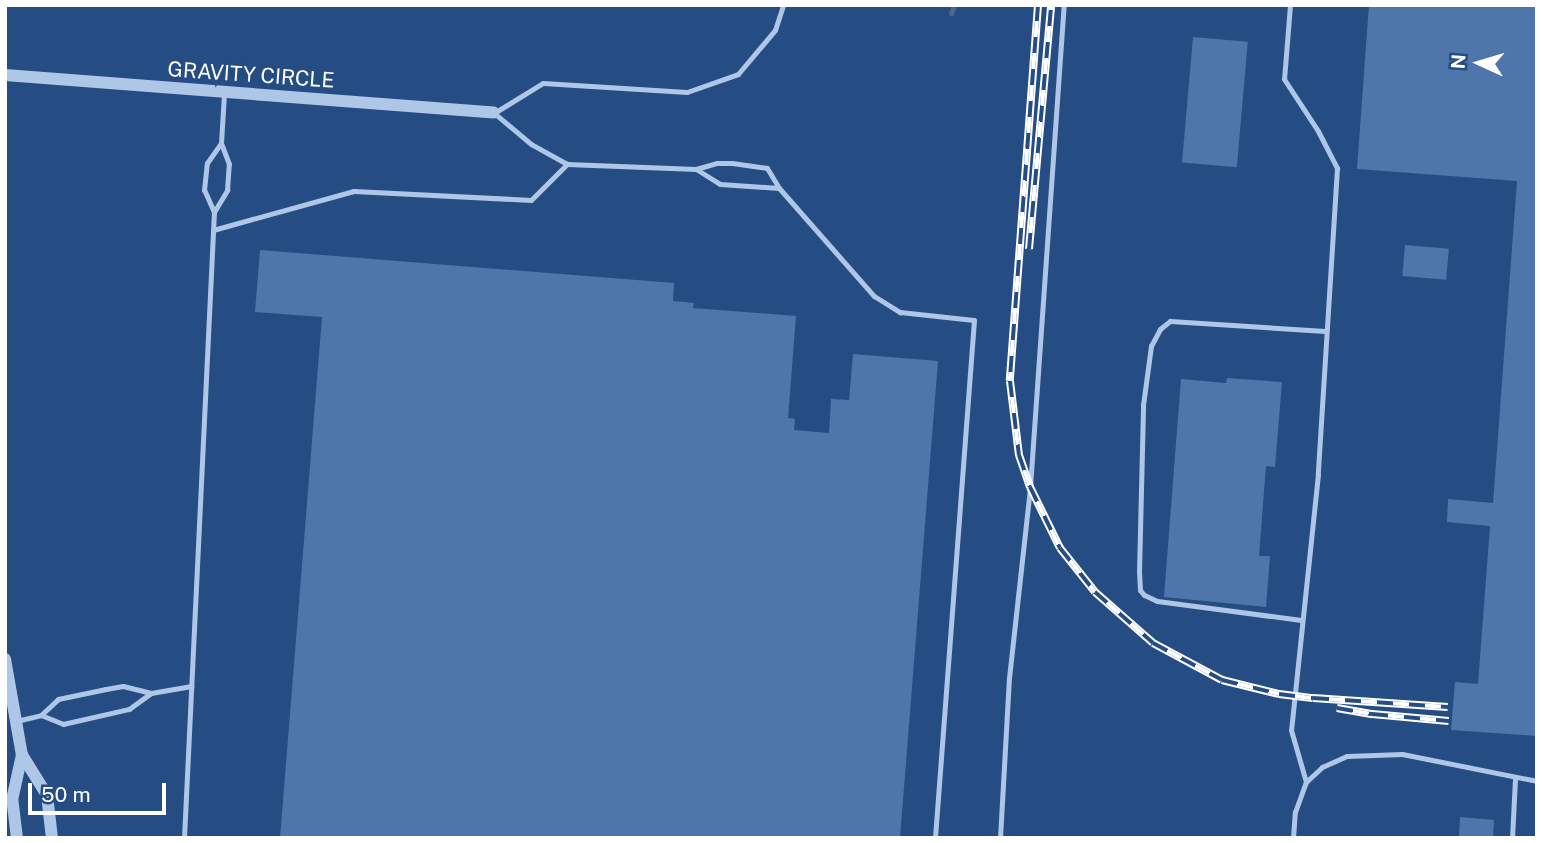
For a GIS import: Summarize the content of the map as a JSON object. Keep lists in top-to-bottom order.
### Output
{
  "streets": {
    "street": ["GRAVITY CIRCLE"]
  },
  "scale_bar": "50 m",
  "north": "left"
}
